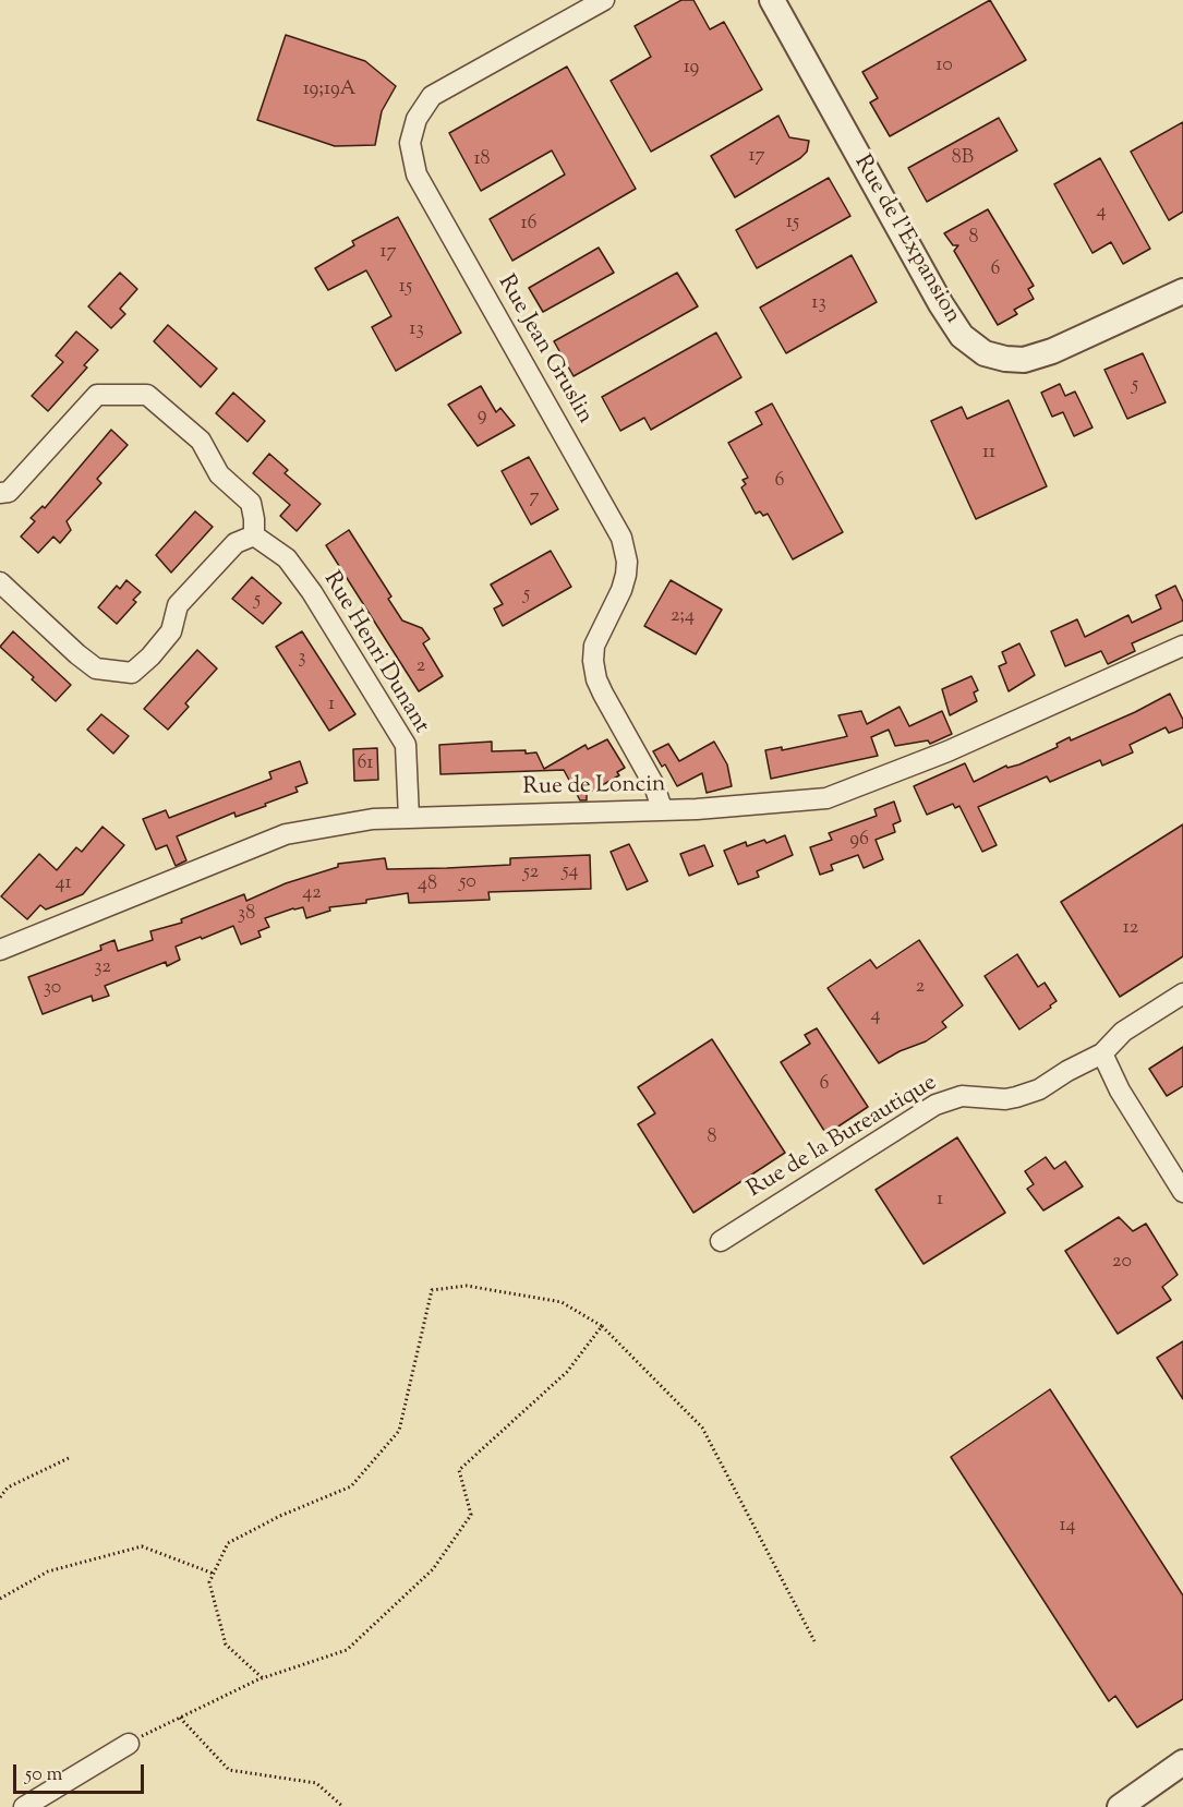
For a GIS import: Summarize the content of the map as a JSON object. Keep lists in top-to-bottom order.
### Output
{
  "streets": {
    "street": [
      "Rue de l'Expansion",
      "Rue Jean Gruslin",
      "Rue Henri Dunant",
      "Rue de Loncin",
      "Rue de la Bureautique"
    ]
  },
  "crossings": [
    ["Rue Jean Gruslin", "Rue de Loncin"],
    ["Rue Henri Dunant", "Rue de Loncin"]
  ],
  "house_numbers": [
    "10",
    "19",
    "19;19A",
    "17",
    "8B",
    "18",
    "4",
    "15",
    "16",
    "8",
    "17",
    "6",
    "15",
    "13",
    "13",
    "5",
    "9",
    "11",
    "6",
    "7",
    "5",
    "5",
    "2;4",
    "3",
    "2",
    "1",
    "61",
    "96",
    "54",
    "52",
    "50",
    "41",
    "48",
    "42",
    "38",
    "12",
    "32",
    "2",
    "30",
    "4",
    "6",
    "8",
    "1",
    "20",
    "14"
  ],
  "scale_bar": "50 m"
}
